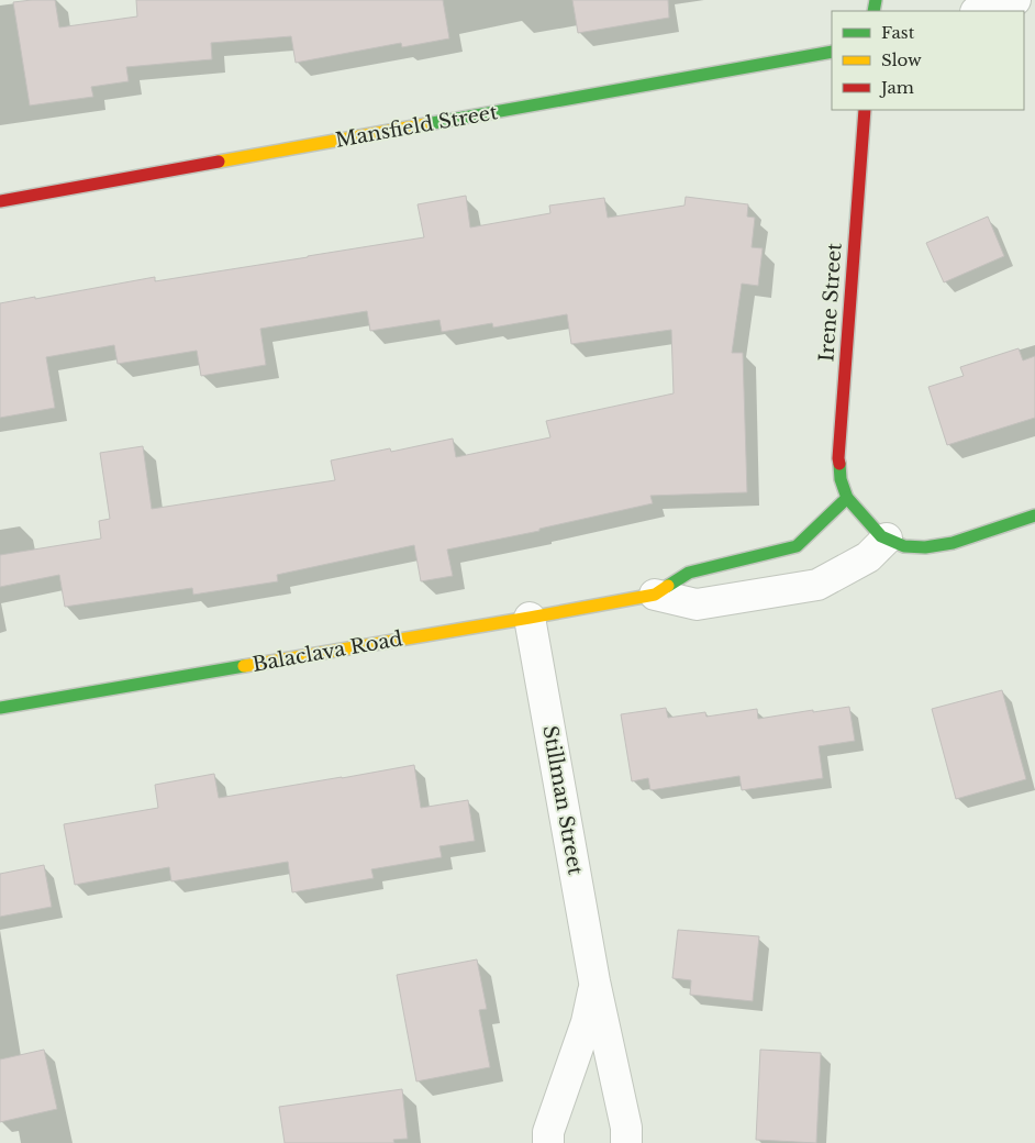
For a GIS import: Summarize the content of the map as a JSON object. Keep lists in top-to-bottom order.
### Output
{
  "streets": {
    "street": [
      "Mansfield Street",
      "Irene Street",
      "Balaclava Road",
      "Stillman Street"
    ]
  },
  "crossings": [
    ["Irene Street", "Balaclava Road"],
    ["Balaclava Road", "Stillman Street"]
  ],
  "legend": ["Fast", "Slow", "Jam"]
}
